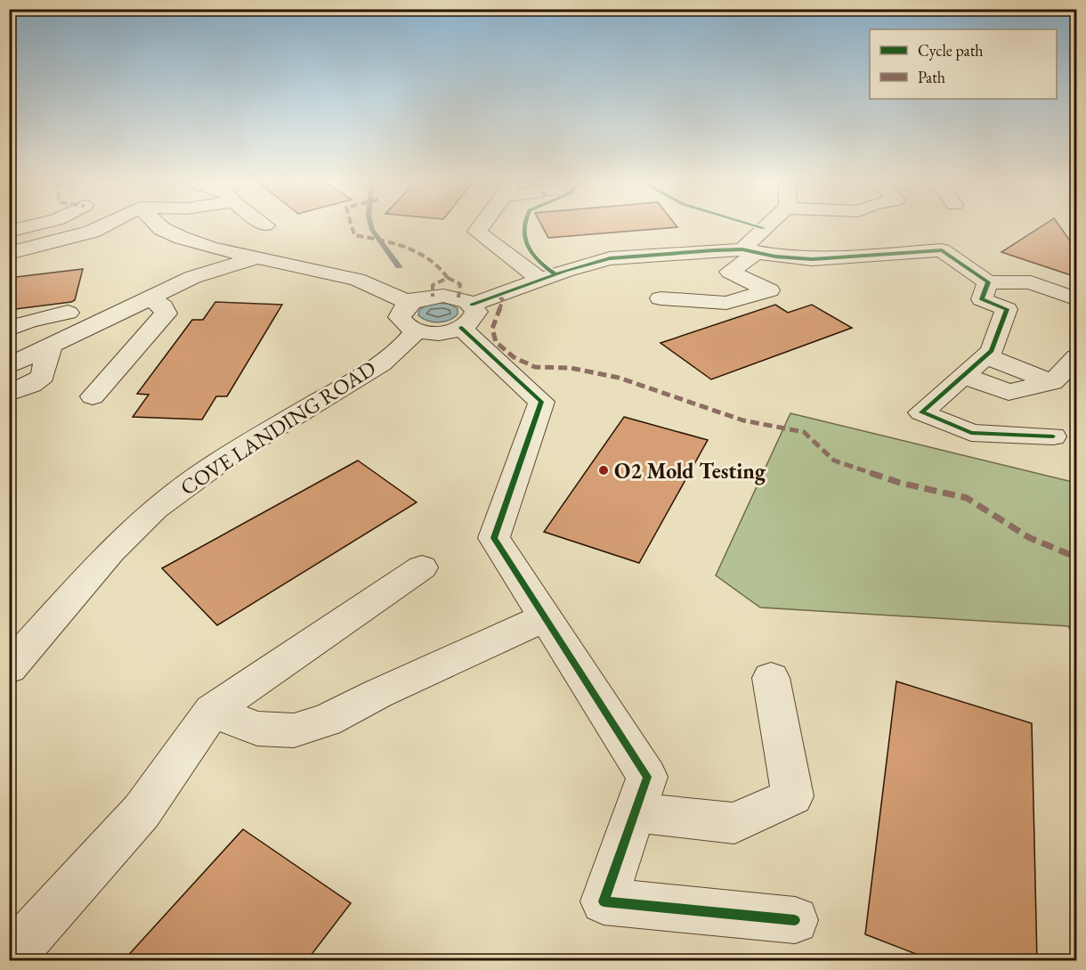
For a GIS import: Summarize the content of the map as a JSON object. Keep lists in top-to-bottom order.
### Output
{
  "streets": {
    "street": ["COVE LANDING ROAD"]
  },
  "places": ["O2 Mold Testing"],
  "legend": ["Cycle path", "Path"]
}
